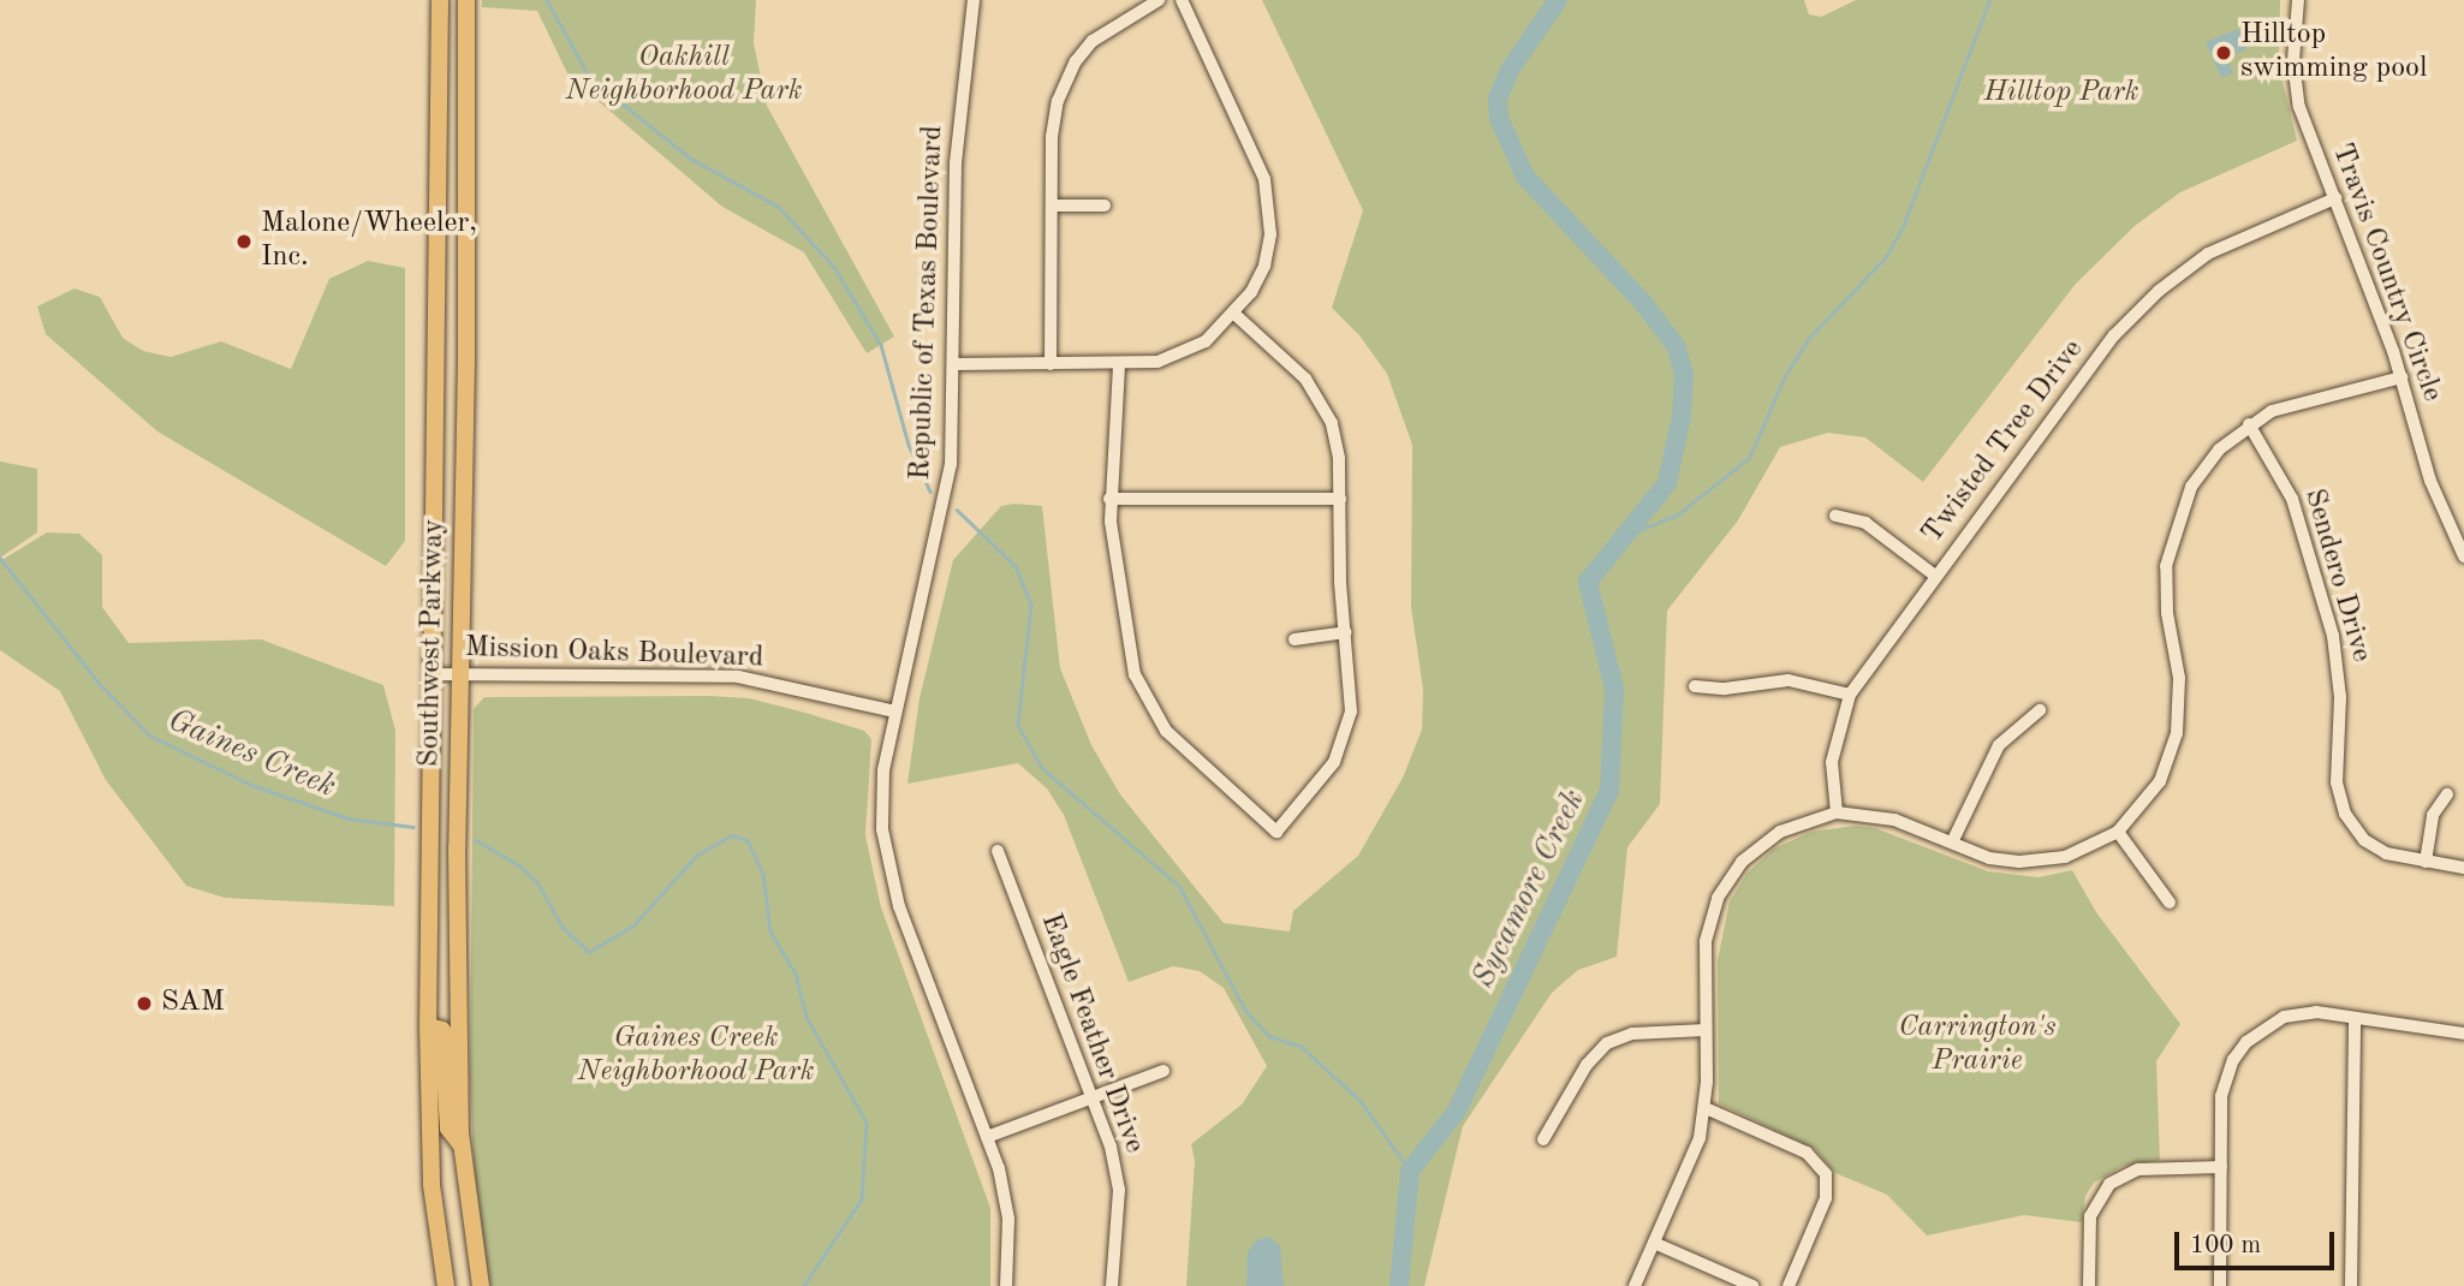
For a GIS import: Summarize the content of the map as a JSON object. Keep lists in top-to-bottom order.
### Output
{
  "streets": {
    "main road": ["Southwest Parkway"],
    "street": [
      "Travis Country Circle",
      "Republic of Texas Boulevard",
      "Twisted Tree Drive",
      "Sendero Drive",
      "Mission Oaks Boulevard",
      "Eagle Feather Drive"
    ]
  },
  "crossings": [
    ["Travis Country Circle", "Twisted Tree Drive"],
    ["Republic of Texas Boulevard", "Mission Oaks Boulevard"],
    ["Southwest Parkway", "Mission Oaks Boulevard"]
  ],
  "water": ["Gaines Creek", "Sycamore Creek"],
  "parks": [
    "Oakhill Neighborhood Park",
    "Hilltop Park",
    "Carrington's Prairie",
    "Gaines Creek Neighborhood Park"
  ],
  "places": ["Hilltop swimming pool", "Malone/Wheeler, Inc.", "SAM"],
  "scale_bar": "100 m"
}
